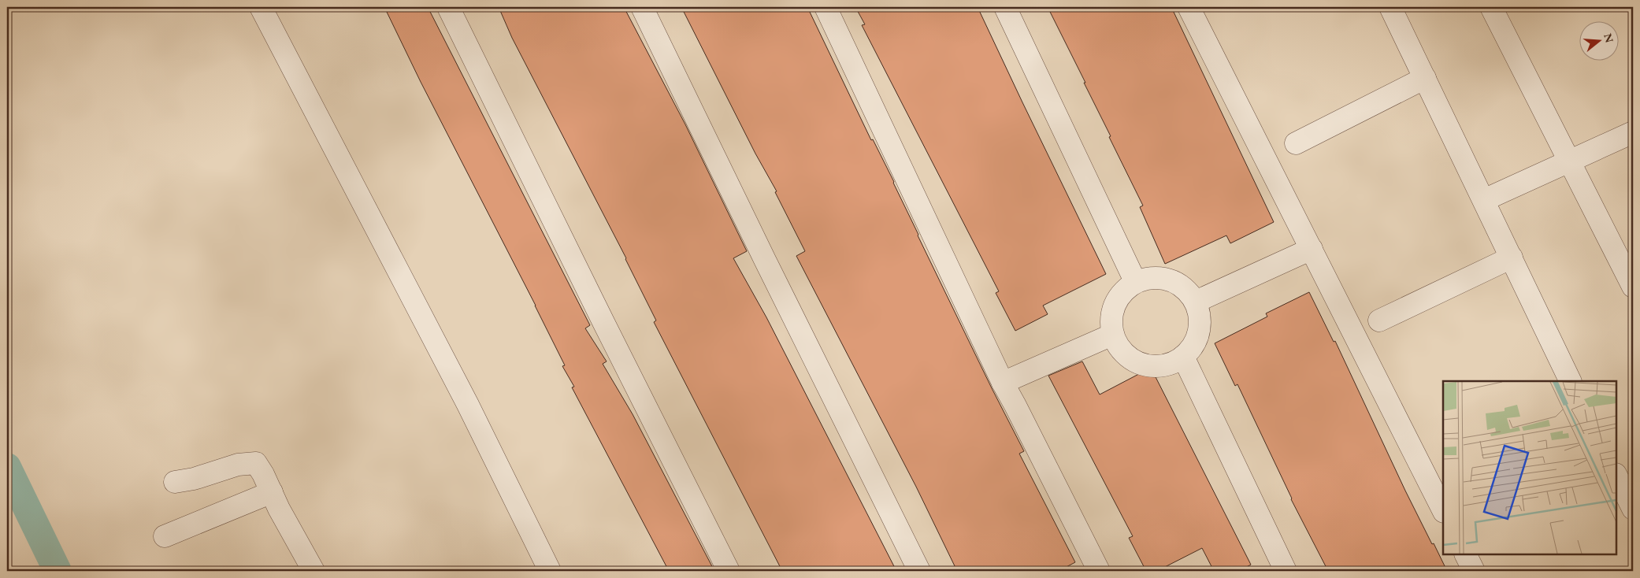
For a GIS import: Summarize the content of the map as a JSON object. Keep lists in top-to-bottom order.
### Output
{
  "north": "right"
}
